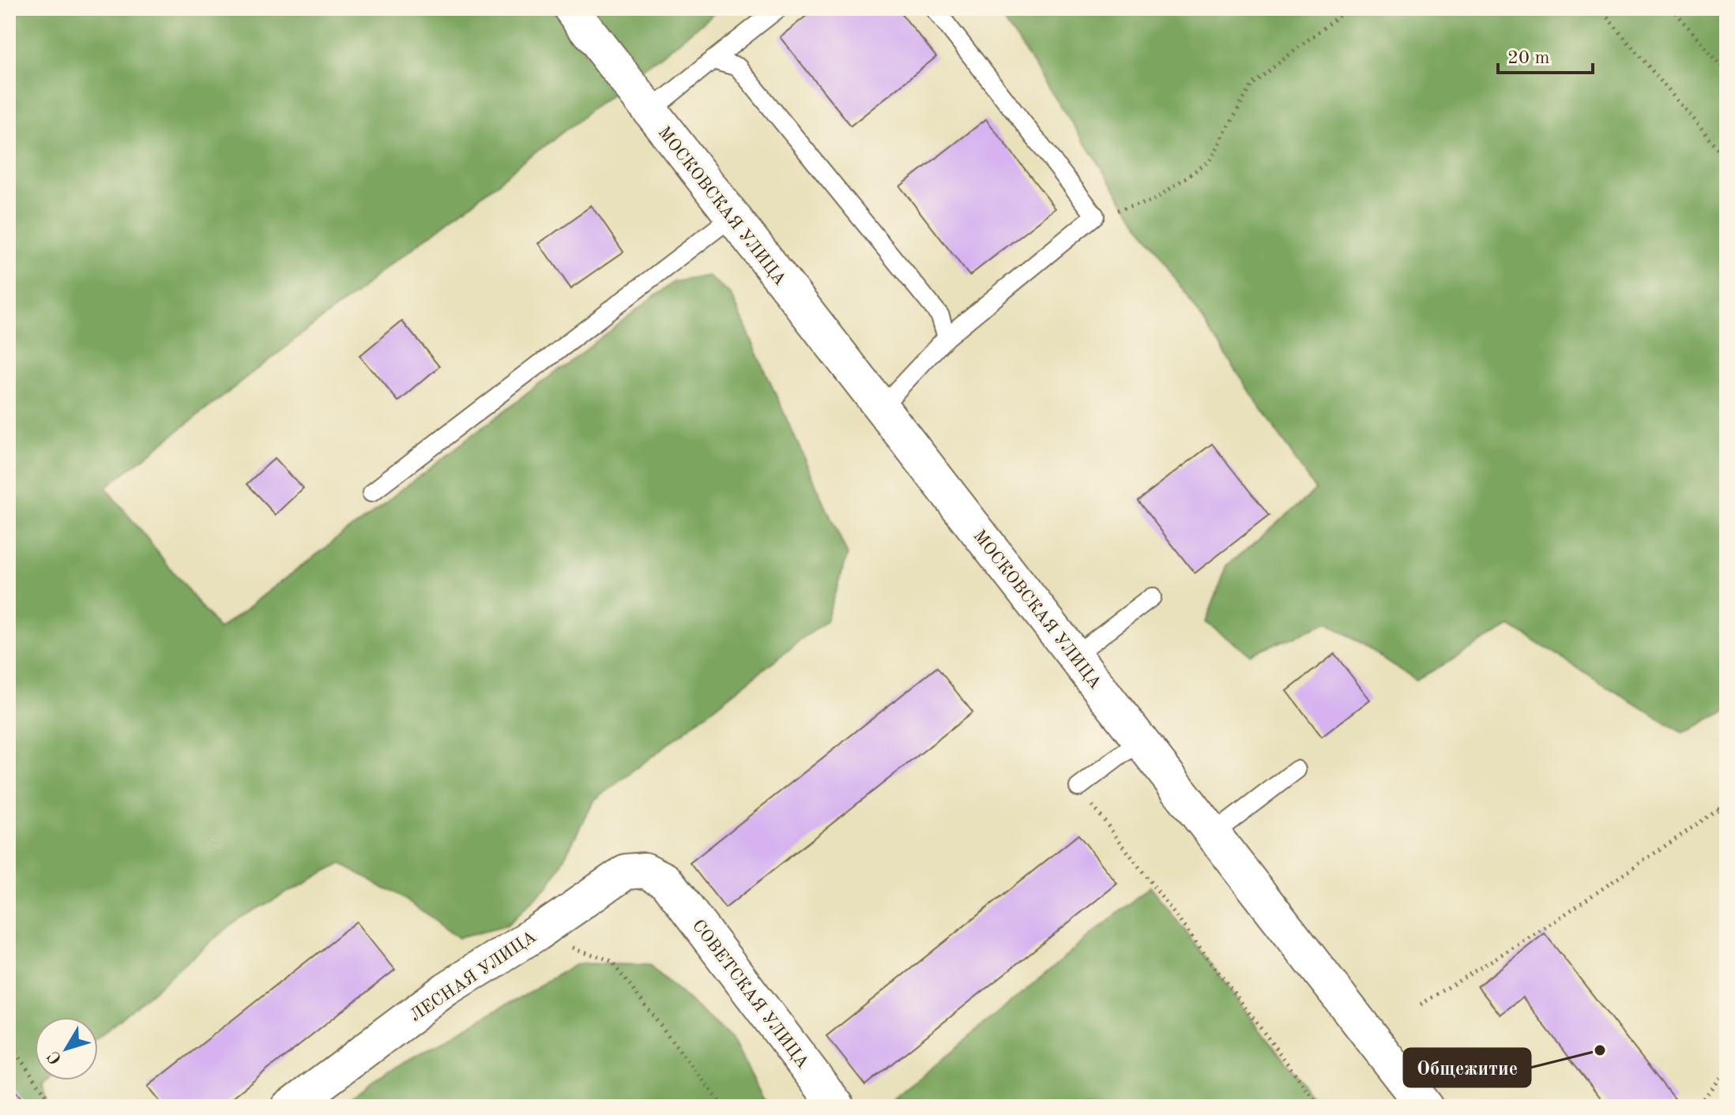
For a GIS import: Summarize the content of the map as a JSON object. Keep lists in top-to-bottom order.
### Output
{
  "streets": {
    "street": ["МОСКОВСКАЯ УЛИЦА", "ЛЕСНАЯ УЛИЦА", "СОВЕТСКАЯ УЛИЦА"]
  },
  "crossings": [
    ["ЛЕСНАЯ УЛИЦА", "СОВЕТСКАЯ УЛИЦА"]
  ],
  "places": ["Общежитие"],
  "scale_bar": "20 m",
  "north": "bottom left"
}
